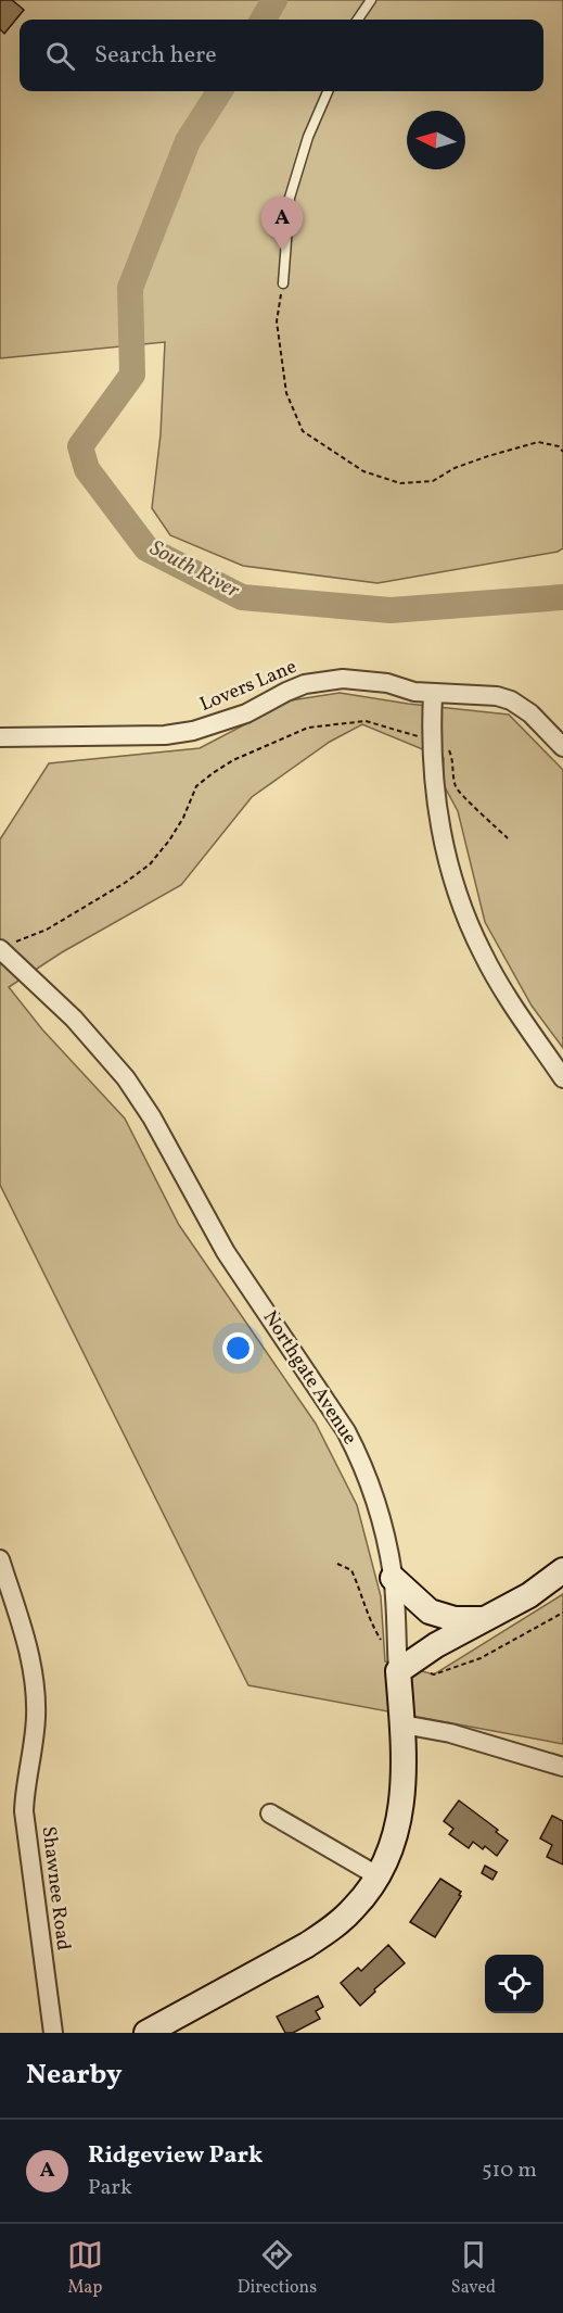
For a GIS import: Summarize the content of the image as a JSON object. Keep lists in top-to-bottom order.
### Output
{
  "streets": {
    "street": ["Lovers Lane", "Northgate Avenue", "Shawnee Road"]
  },
  "water": ["South River"],
  "north": "left",
  "page": {
    "search": "Search here",
    "pins": "A",
    "heading": "Nearby",
    "list": [
      {
        "mark": "A",
        "name": "Ridgeview Park",
        "note": "Park",
        "value": "510 m"
      }
    ],
    "nav": ["Map", "Directions", "Saved"]
  }
}
